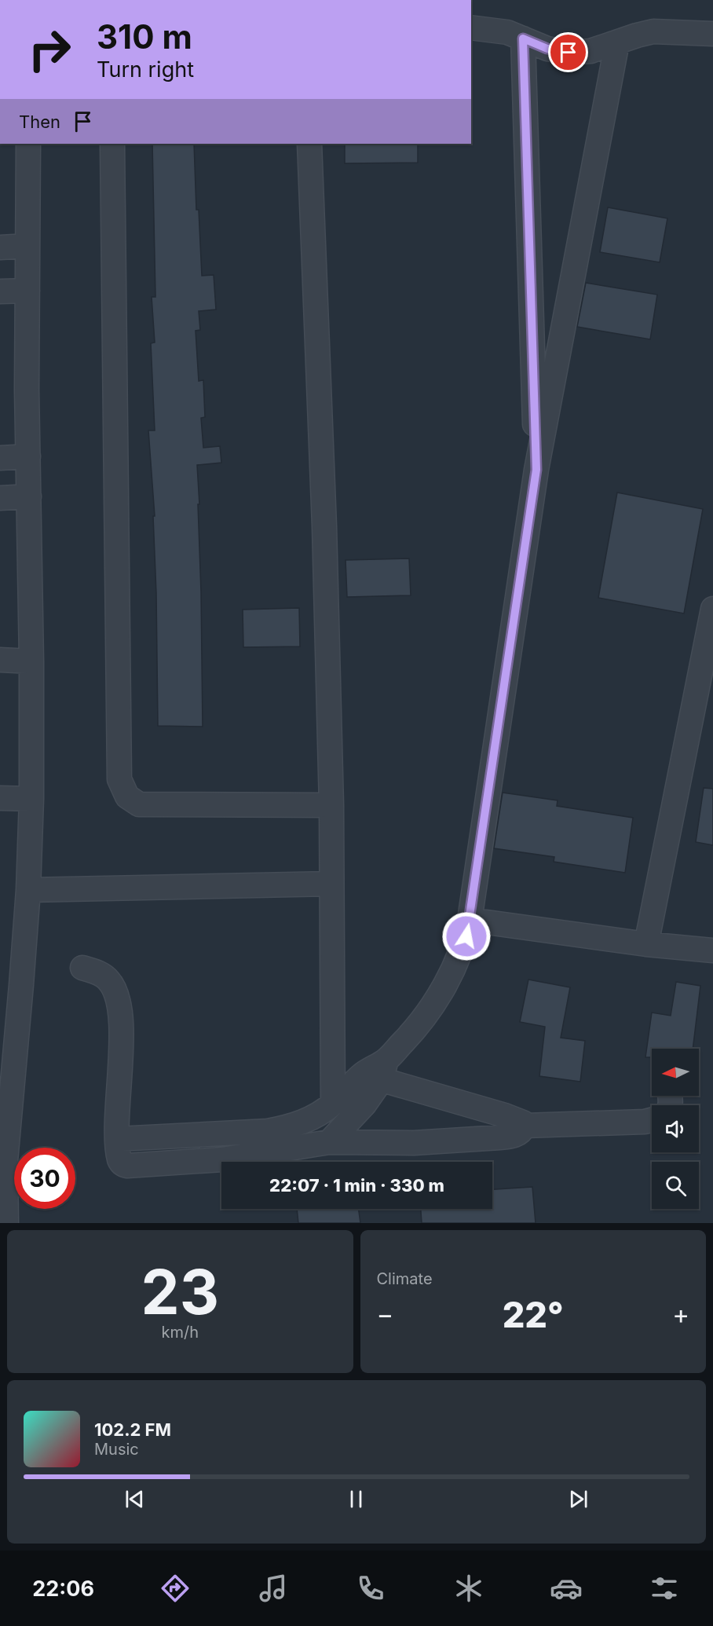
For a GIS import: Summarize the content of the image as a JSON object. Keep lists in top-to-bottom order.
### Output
{
  "north": "left",
  "page": {
    "turn": ["310 m", "Turn right"],
    "then": "Then",
    "limit": "30",
    "trip": "22:07 · 1 min · 330 m",
    "tile": [
      ["23", "km/h"],
      "Climate"
    ],
    "heat": ["−", "22°", "+"],
    "song": ["102.2 FM", "Music"],
    "tabs": "22:06"
  }
}
